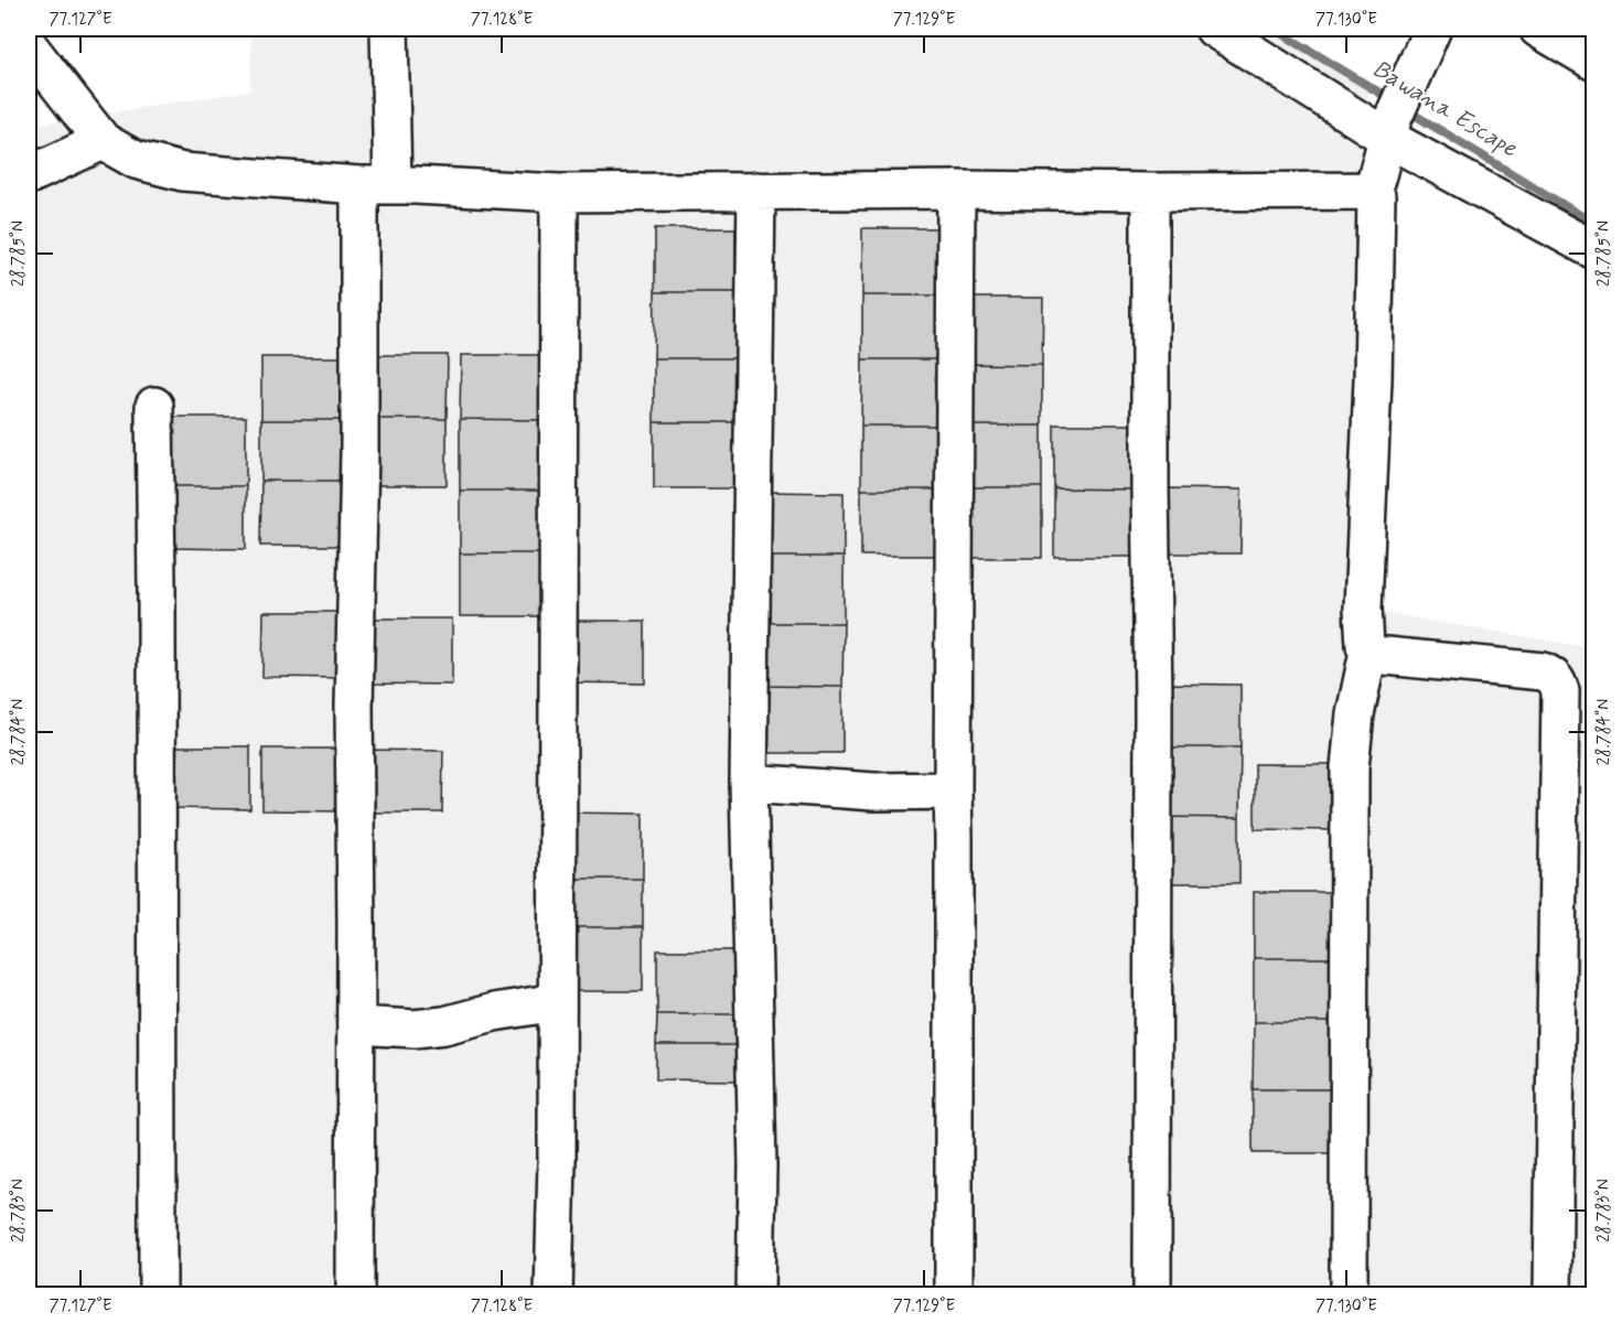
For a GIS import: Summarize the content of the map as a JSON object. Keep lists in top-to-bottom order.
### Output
{
  "water": ["Bawana Escape"],
  "coordinates": [
    "77.127°E",
    "77.128°E",
    "77.129°E",
    "77.130°E",
    "28.785°N",
    "28.784°N",
    "28.783°N"
  ]
}
